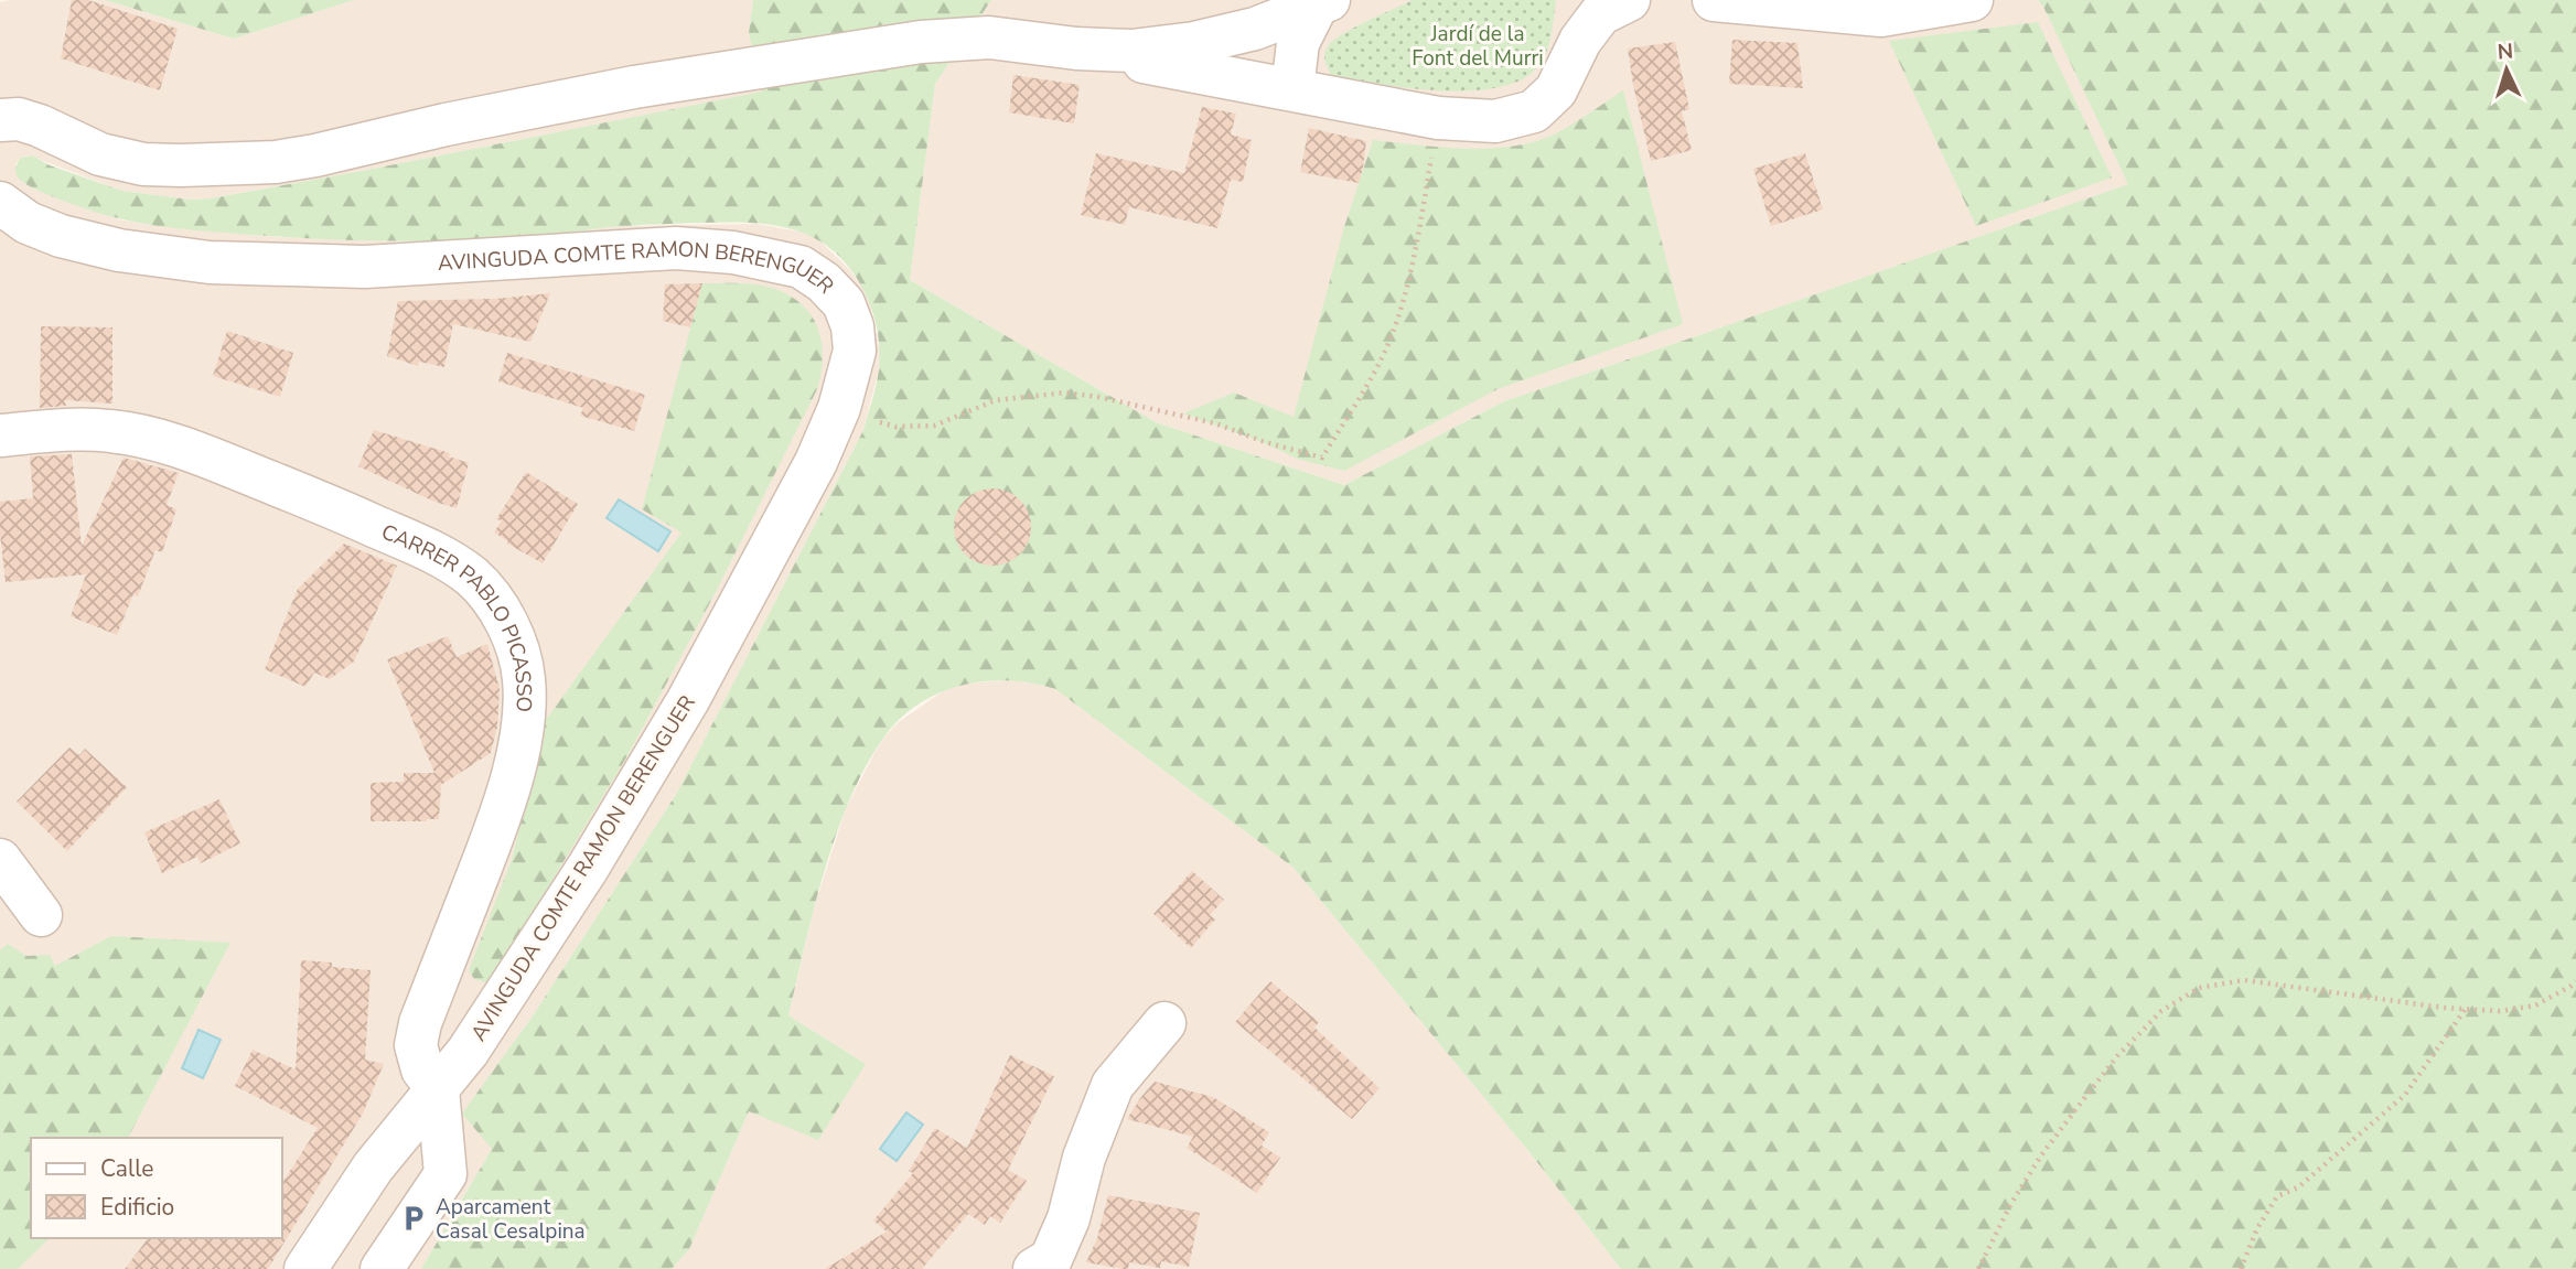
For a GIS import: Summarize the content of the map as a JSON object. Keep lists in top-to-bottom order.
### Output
{
  "streets": {
    "street": ["AVINGUDA COMTE RAMON BERENGUER", "CARRER PABLO PICASSO"]
  },
  "crossings": [
    ["AVINGUDA COMTE RAMON BERENGUER", "CARRER PABLO PICASSO"]
  ],
  "parks": ["Jardí de la Font del Murri"],
  "places": {
    "parking": ["Aparcament Casal Cesalpina"]
  },
  "legend": ["Calle", "Edificio"],
  "north": "top"
}
